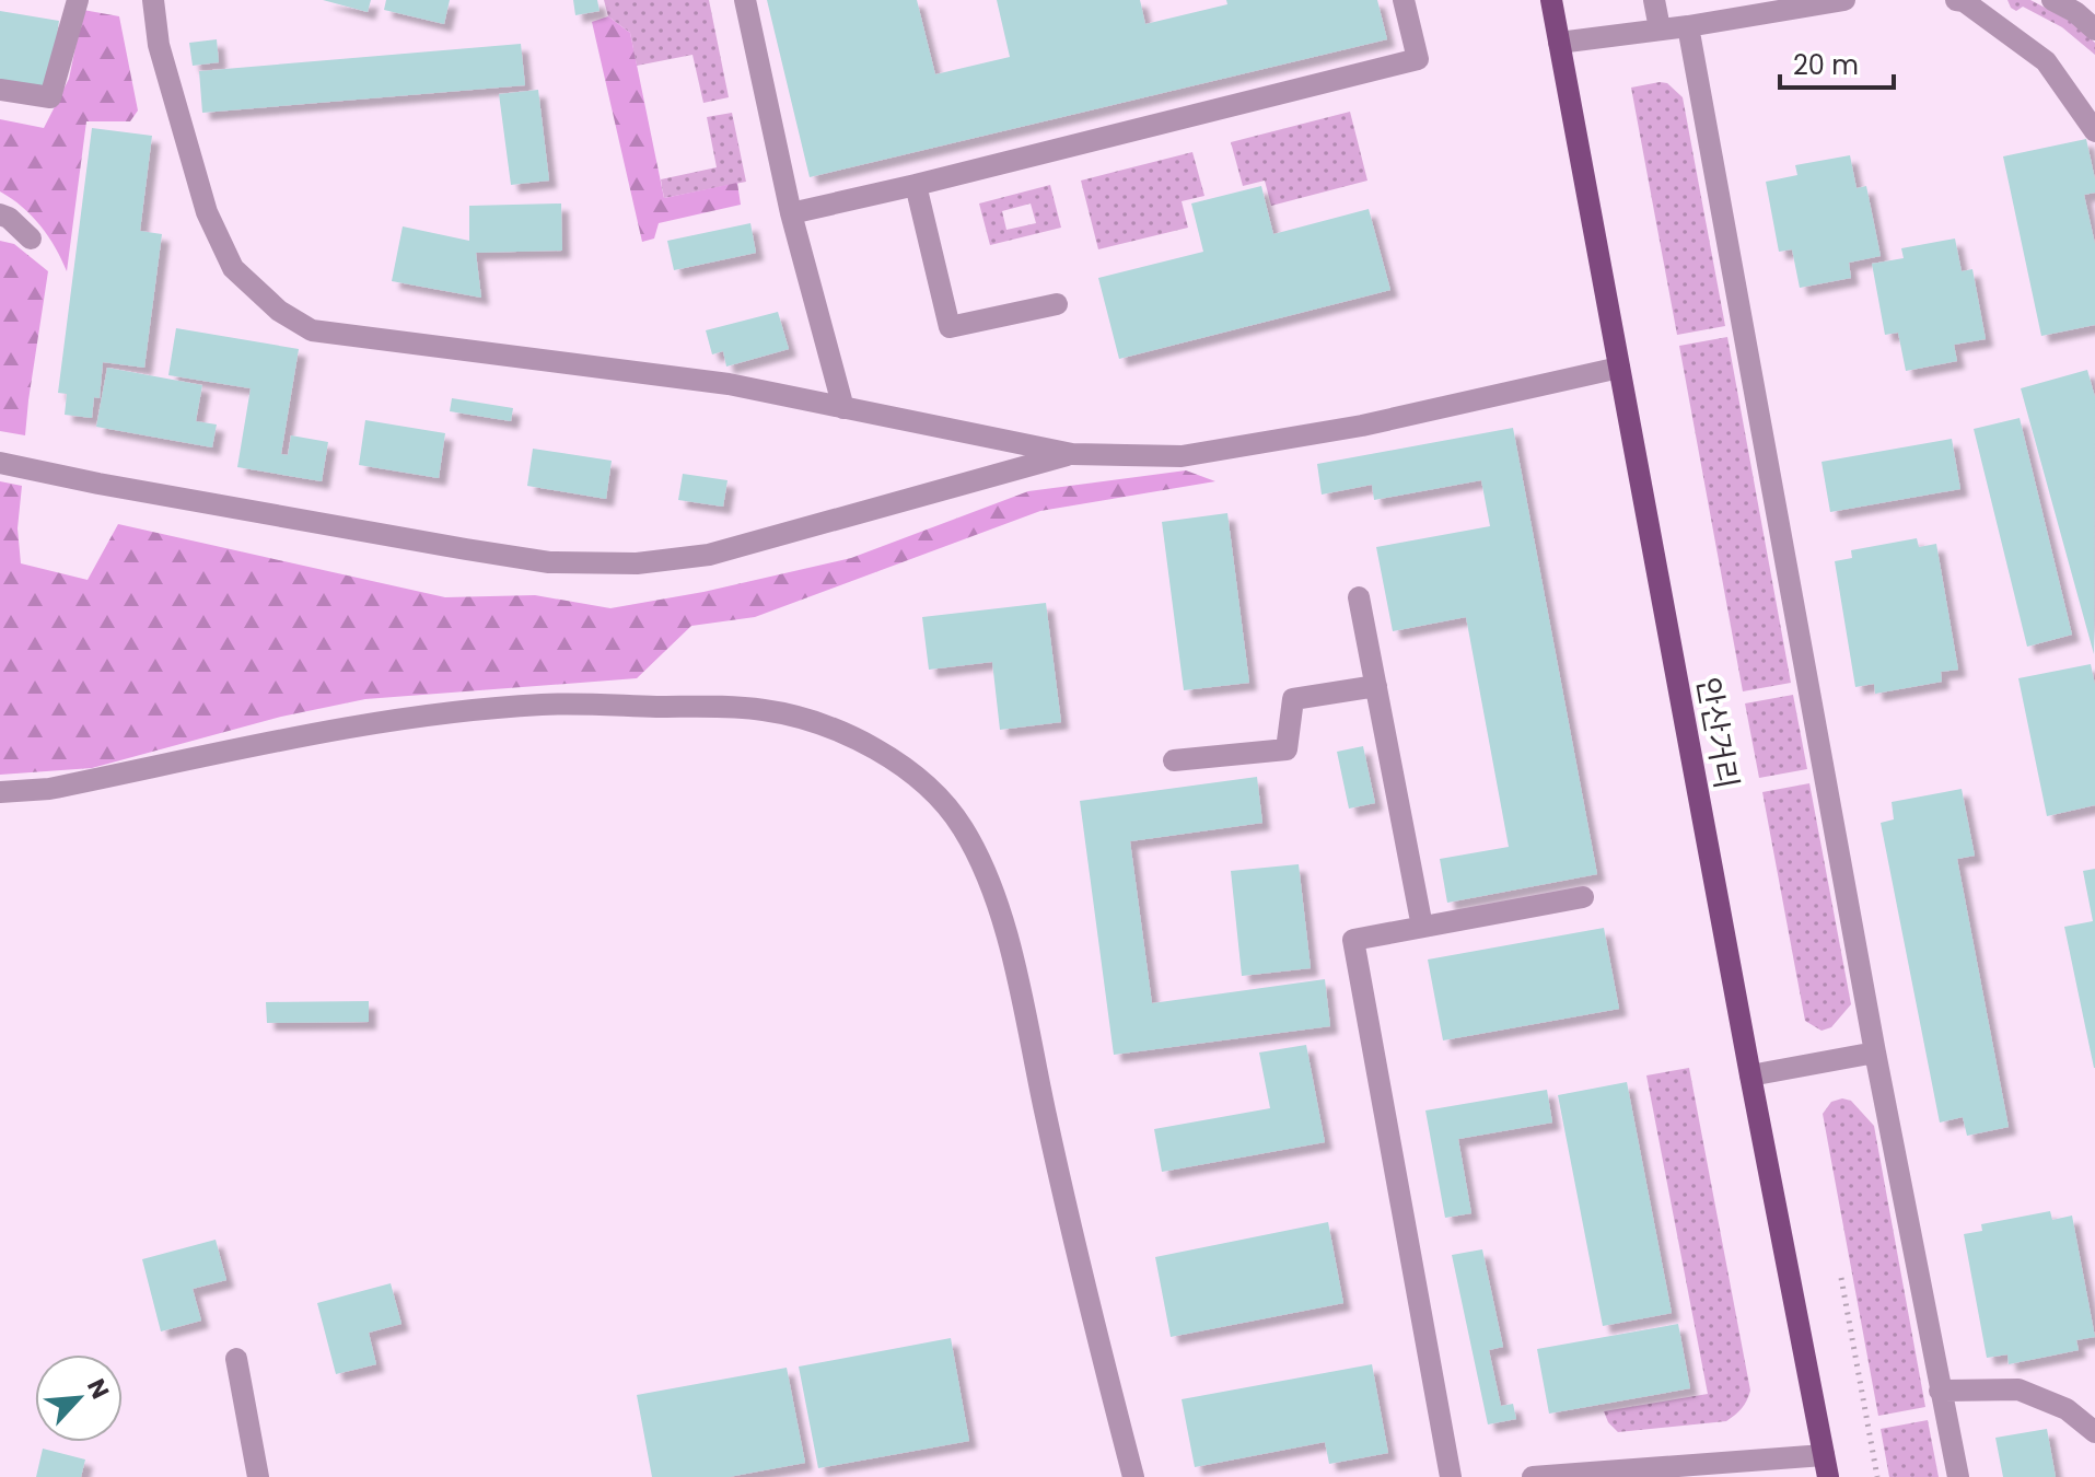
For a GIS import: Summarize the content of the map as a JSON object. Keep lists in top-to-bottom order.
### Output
{
  "streets": {
    "main road": ["안산거리"]
  },
  "scale_bar": "20 m",
  "north": "top right"
}
